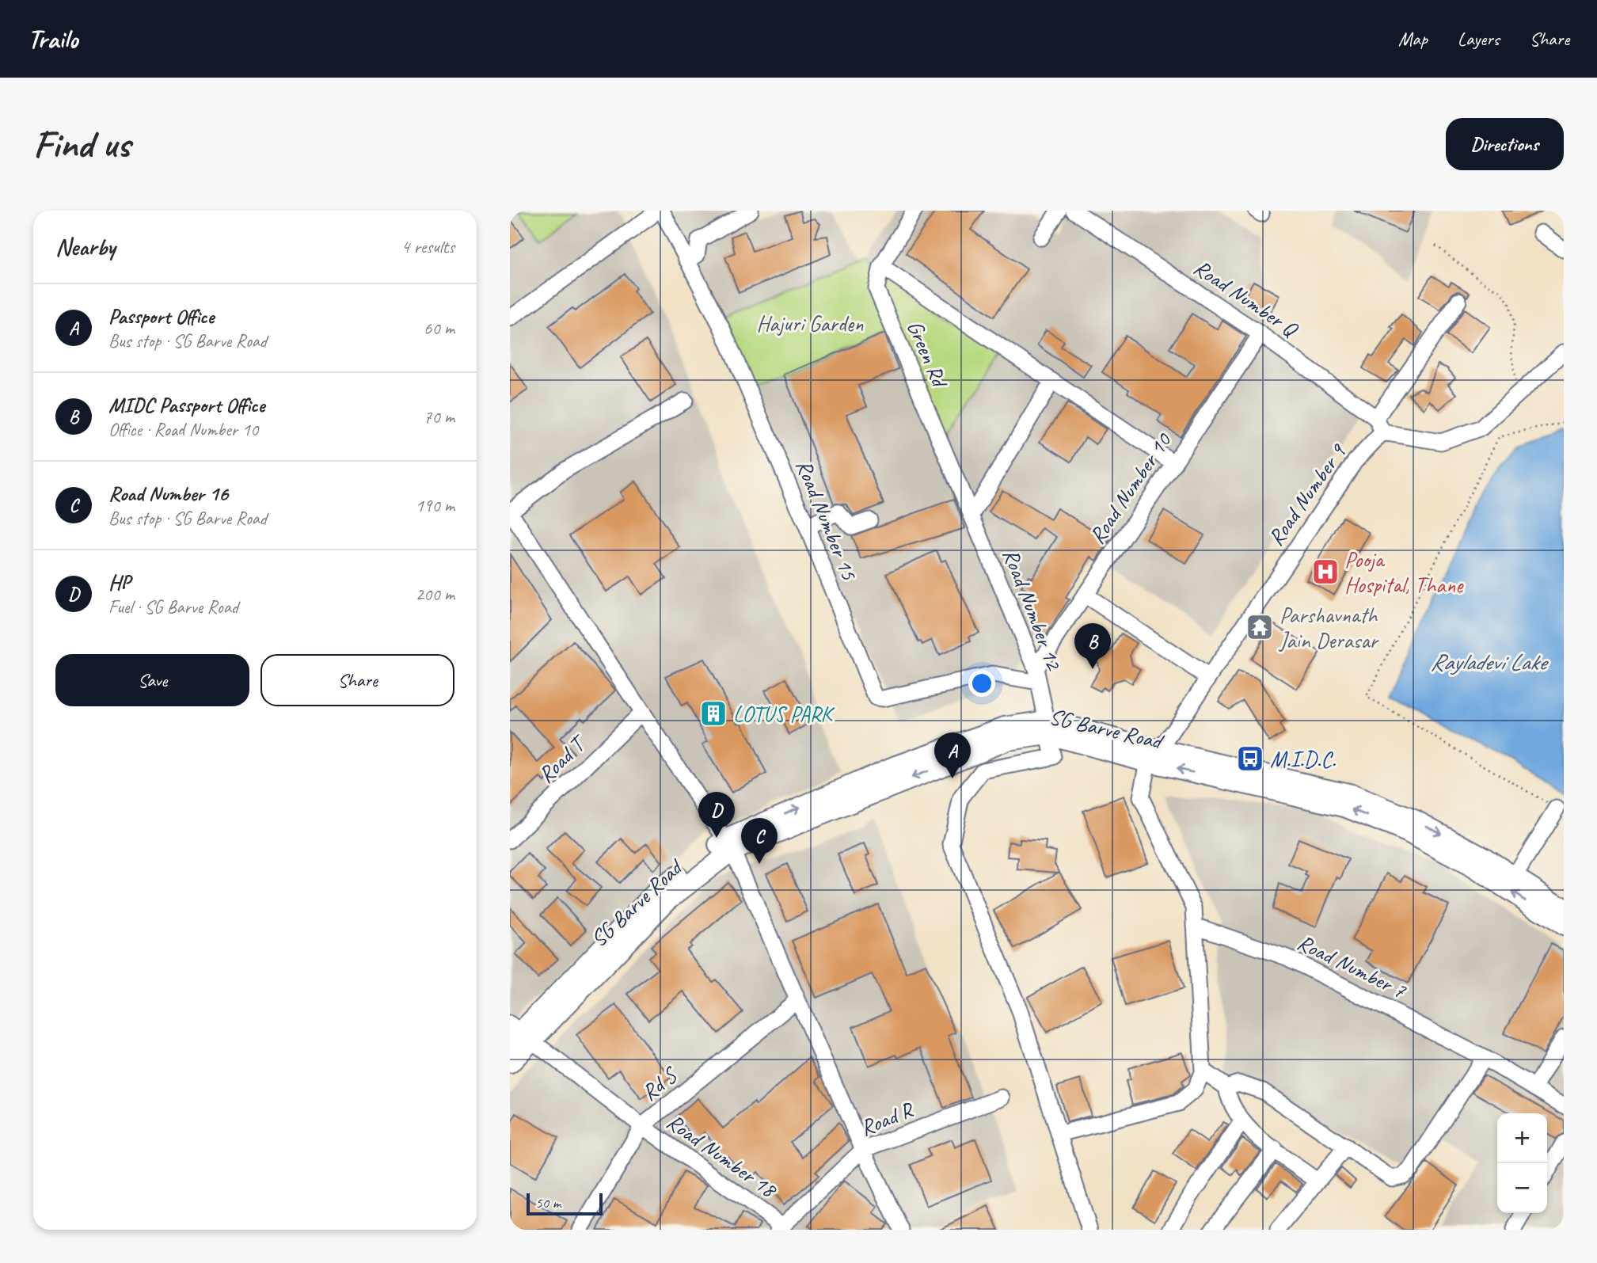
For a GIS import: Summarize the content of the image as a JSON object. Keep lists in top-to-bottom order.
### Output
{
  "streets": {
    "main road": ["SG Barve Road"],
    "street": [
      "Road Number Q",
      "Green Rd",
      "Road Number 10",
      "Road Number 9",
      "Road Number 15",
      "Road Number 12",
      "Road T",
      "Road Number 7",
      "Rd S",
      "Road R",
      "Road Number 18"
    ]
  },
  "crossings": [
    ["Road Number Q", "Road Number 10"],
    ["Road Number Q", "Road Number 9"],
    ["Green Rd", "Road Number 12"],
    ["Road Number 10", "Road Number 15"],
    ["Road Number 10", "Road Number 12"],
    ["Road Number 9", "SG Barve Road"],
    ["Road Number 15", "Road Number 12"],
    ["Road Number 12", "SG Barve Road"],
    ["SG Barve Road", "Road Number 18"],
    ["Rd S", "Road Number 18"],
    ["Road R", "Road Number 18"]
  ],
  "water": ["Rayladevi Lake"],
  "parks": ["Hajuri Garden"],
  "places": {
    "hospital": ["Pooja Hospital, Thane"],
    "temple": ["Parshavnath Jain Derasar"],
    "building": ["LOTUS PARK"],
    "bus stop": ["M.I.D.C."]
  },
  "scale_bar": "50 m",
  "page": {
    "header": "Trailo",
    "nav": ["Map", "Layers", "Share"],
    "buttons": [
      "Directions",
      ["Save", "Share"]
    ],
    "title": "Find us",
    "heading": ["Nearby", "4 results"],
    "list": [
      {
        "mark": "A",
        "name": "Passport Office",
        "note": "Bus stop · SG Barve Road",
        "value": "60 m"
      },
      {
        "mark": "B",
        "name": "MIDC Passport Office",
        "note": "Office · Road Number 10",
        "value": "70 m"
      },
      {
        "mark": "C",
        "name": "Road Number 16",
        "note": "Bus stop · SG Barve Road",
        "value": "190 m"
      },
      {
        "mark": "D",
        "name": "HP",
        "note": "Fuel · SG Barve Road",
        "value": "200 m"
      }
    ],
    "pins": [
      "B",
      "A",
      "D",
      "C"
    ],
    "map_buttons": ["+", "−"],
    "scale": "50 m"
  }
}
